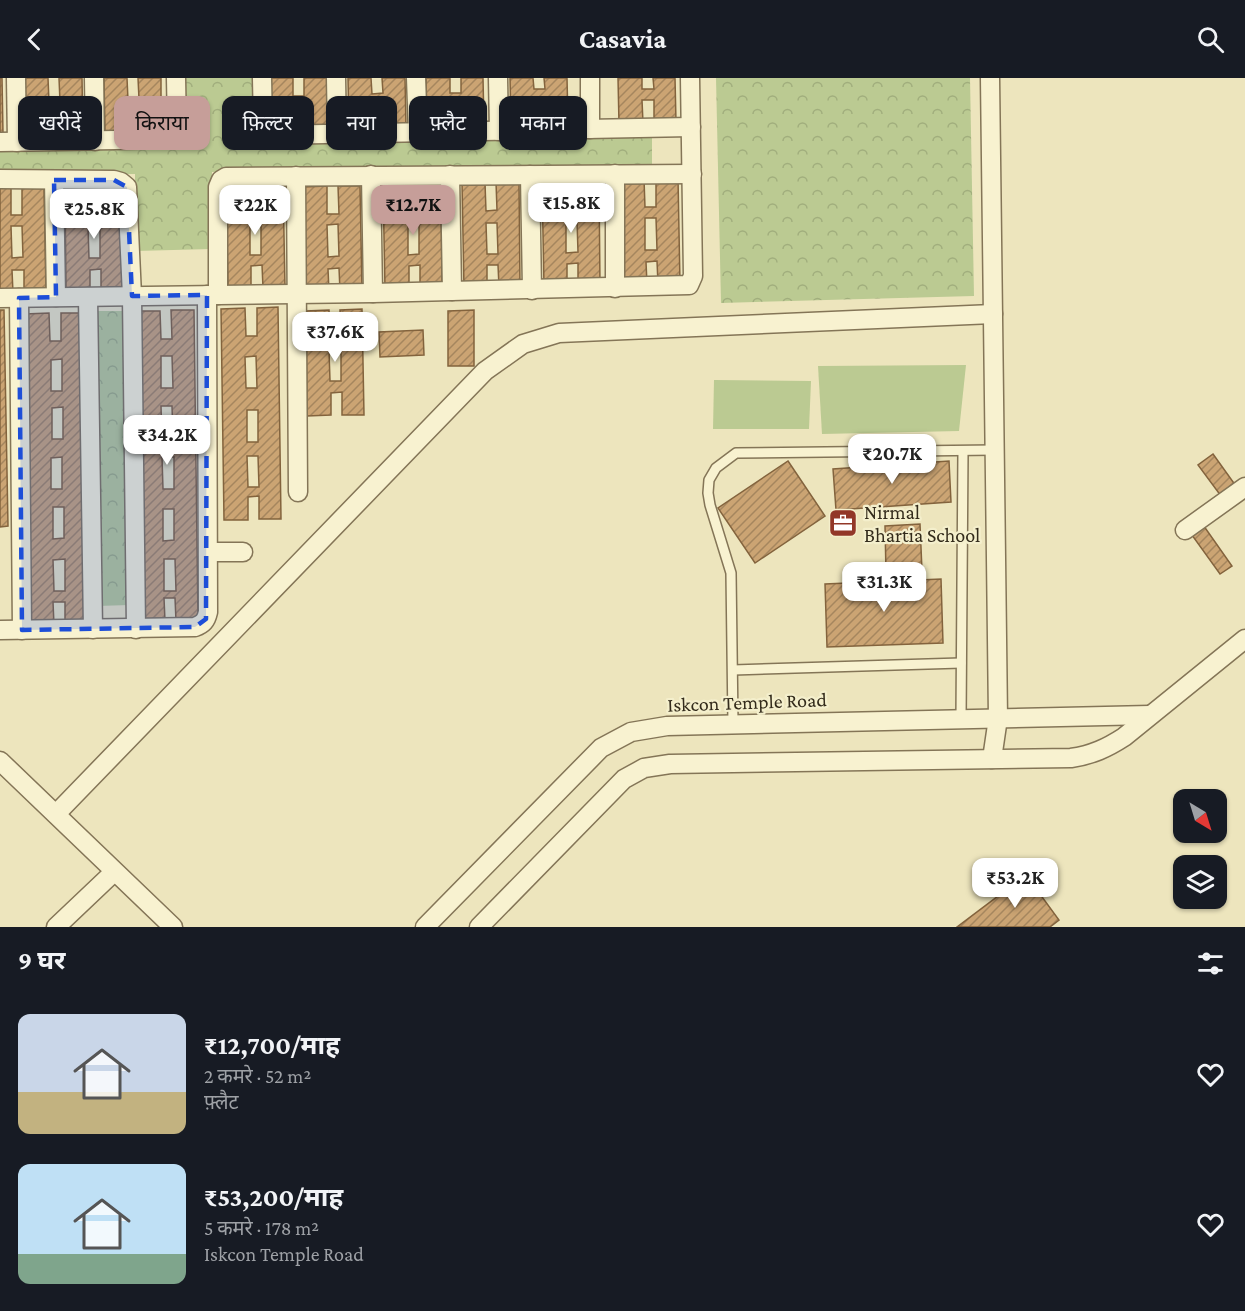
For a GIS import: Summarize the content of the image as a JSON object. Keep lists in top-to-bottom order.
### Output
{
  "streets": {
    "street": ["Iskcon Temple Road"]
  },
  "places": {
    "office": ["Nirmal Bhartia School"]
  },
  "north": "bottom right",
  "page": {
    "header": "Casavia",
    "chip": [
      "खरीदें",
      "किराया",
      "फ़िल्टर",
      "नया",
      "फ़्लैट",
      "मकान"
    ],
    "price": [
      "₹15.8K",
      "₹22K",
      "₹12.7K",
      "₹25.8K",
      "₹37.6K",
      "₹34.2K",
      "₹20.7K",
      "₹31.3K",
      "₹53.2K"
    ],
    "heading": "9 घर",
    "list": [
      {
        "name": "₹12,700/माह",
        "note": "2 कमरे · 52 m² · फ़्लैट"
      },
      {
        "name": "₹53,200/माह",
        "note": "5 कमरे · 178 m² · Iskcon Temple Road"
      }
    ]
  }
}
